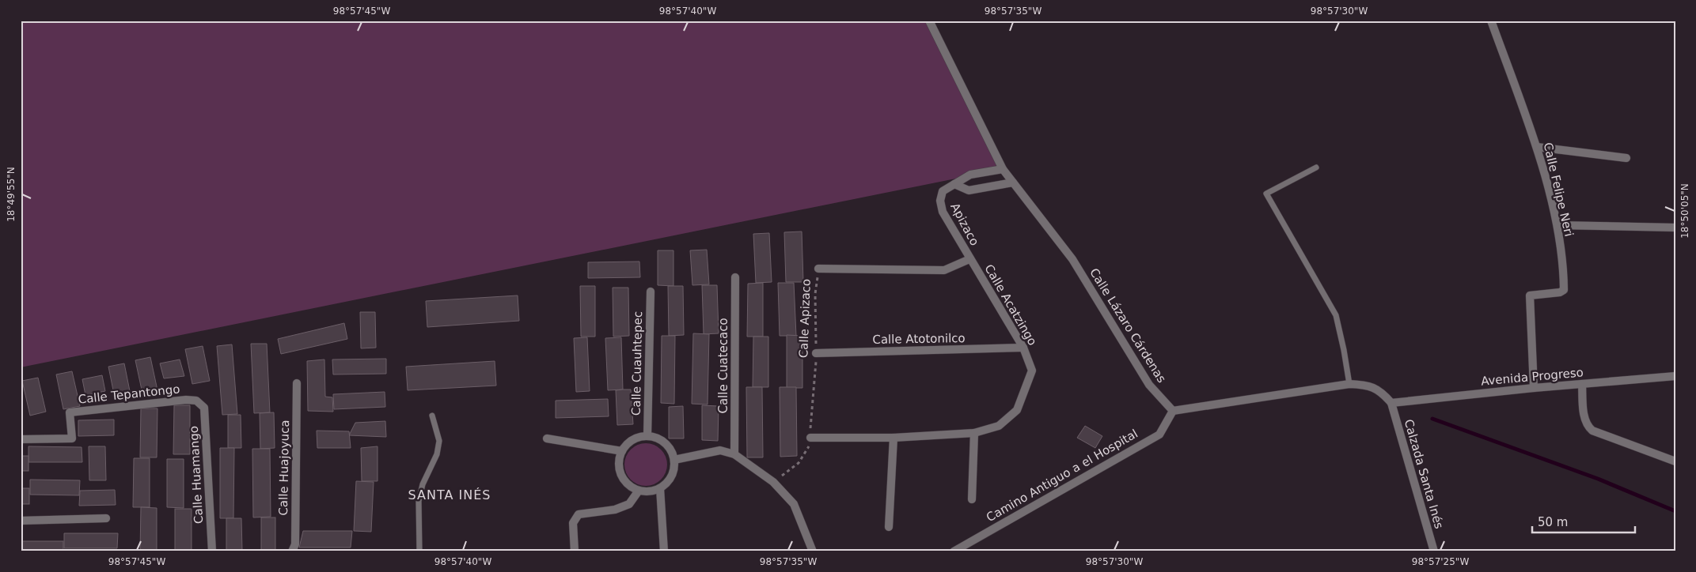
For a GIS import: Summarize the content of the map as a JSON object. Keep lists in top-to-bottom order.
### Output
{
  "streets": {
    "street": [
      "Calle Felipe Neri",
      "Apizaco",
      "Calle Acatzingo",
      "Calle Apizaco",
      "Calle Lázaro Cárdenas",
      "Calle Atotonilco",
      "Calle Cuauhtepec",
      "Calle Cuatecaco",
      "Avenida Progreso",
      "Calle Tepantongo",
      "Calle Huajoyuca",
      "Calzada Santa Inés",
      "Calle Huamango",
      "Camino Antiguo a el Hospital"
    ]
  },
  "crossings": [
    ["Calle Felipe Neri", "Avenida Progreso"],
    ["Apizaco", "Calle Acatzingo"],
    ["Apizaco", "Calle Apizaco"],
    ["Calle Acatzingo", "Calle Apizaco"],
    ["Calle Acatzingo", "Calle Atotonilco"],
    ["Calle Apizaco", "Calle Atotonilco"],
    ["Calle Lázaro Cárdenas", "Camino Antiguo a el Hospital"],
    ["Avenida Progreso", "Calzada Santa Inés"],
    ["Calle Tepantongo", "Calle Huamango"]
  ],
  "districts": ["SANTA INÉS"],
  "scale_bar": "50 m",
  "coordinates": [
    "98°57'45\"W",
    "98°57'40\"W",
    "98°57'35\"W",
    "98°57'30\"W",
    "18°49'55\"N",
    "18°50'05\"N",
    "98°57'25\"W"
  ]
}
